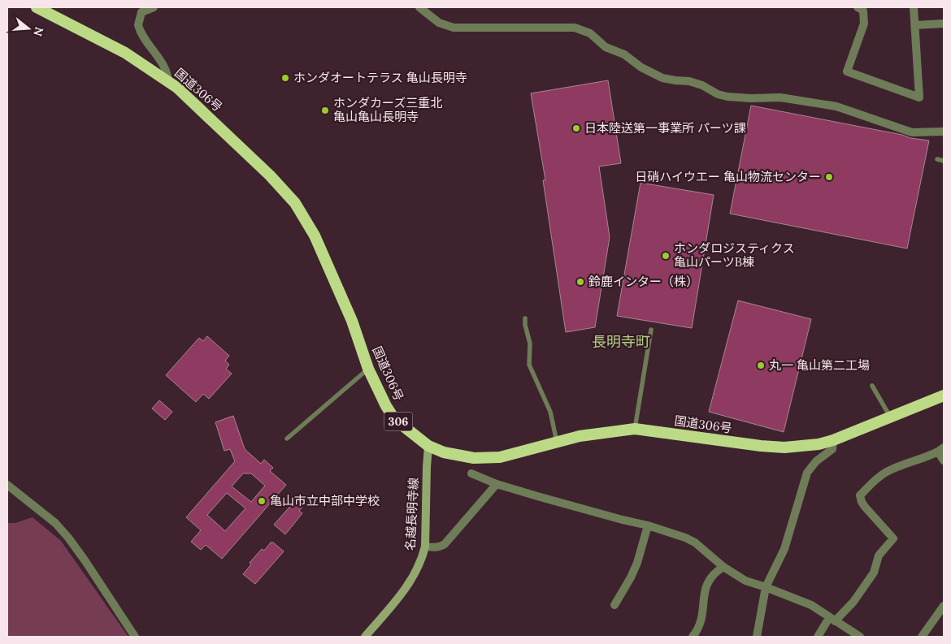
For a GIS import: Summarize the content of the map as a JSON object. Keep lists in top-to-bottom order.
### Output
{
  "streets": {
    "highway": ["国道306号", "306"],
    "main road": ["名越長明寺線"]
  },
  "crossings": [
    ["国道306号", "名越長明寺線"]
  ],
  "districts": ["長明寺町"],
  "places": [
    "ホンダオートテラス 亀山長明寺",
    "ホンダカーズ三重北 亀山亀山長明寺",
    "日本陸送第一事業所 パーツ課",
    "日硝ハイウエー 亀山物流センター",
    "ホンダロジスティクス 亀山パーツB棟",
    "鈴鹿インター（株）",
    "丸一 亀山第二工場",
    "亀山市立中部中学校"
  ],
  "north": "right"
}
